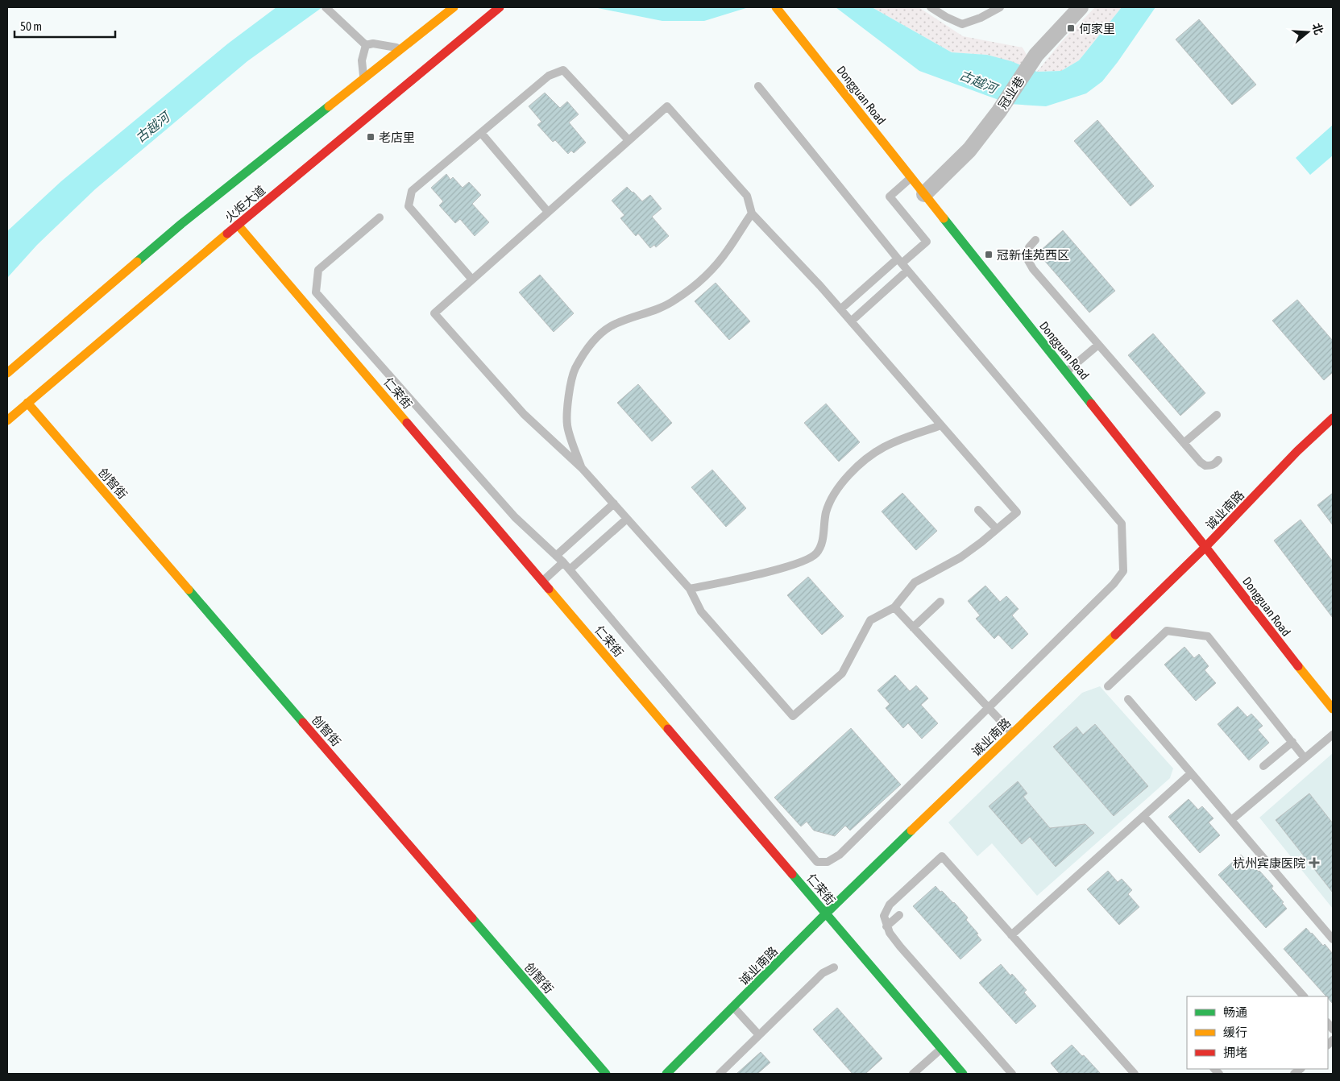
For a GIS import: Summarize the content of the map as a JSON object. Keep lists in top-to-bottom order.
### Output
{
  "streets": {
    "street": [
      "冠业巷",
      "Dongguan Road",
      "火炬大道",
      "仁荣街",
      "创智街",
      "诚业南路"
    ]
  },
  "crossings": [
    ["冠业巷", "Dongguan Road"],
    ["Dongguan Road", "诚业南路"],
    ["火炬大道", "仁荣街"],
    ["火炬大道", "创智街"],
    ["仁荣街", "诚业南路"]
  ],
  "water": ["古越河"],
  "places": {
    "transit": ["何家里", "老店里", "冠新佳苑西区"],
    "health": ["杭州宾康医院"]
  },
  "legend": ["畅通", "缓行", "拥堵"],
  "scale_bar": "50 m",
  "north": "right"
}
